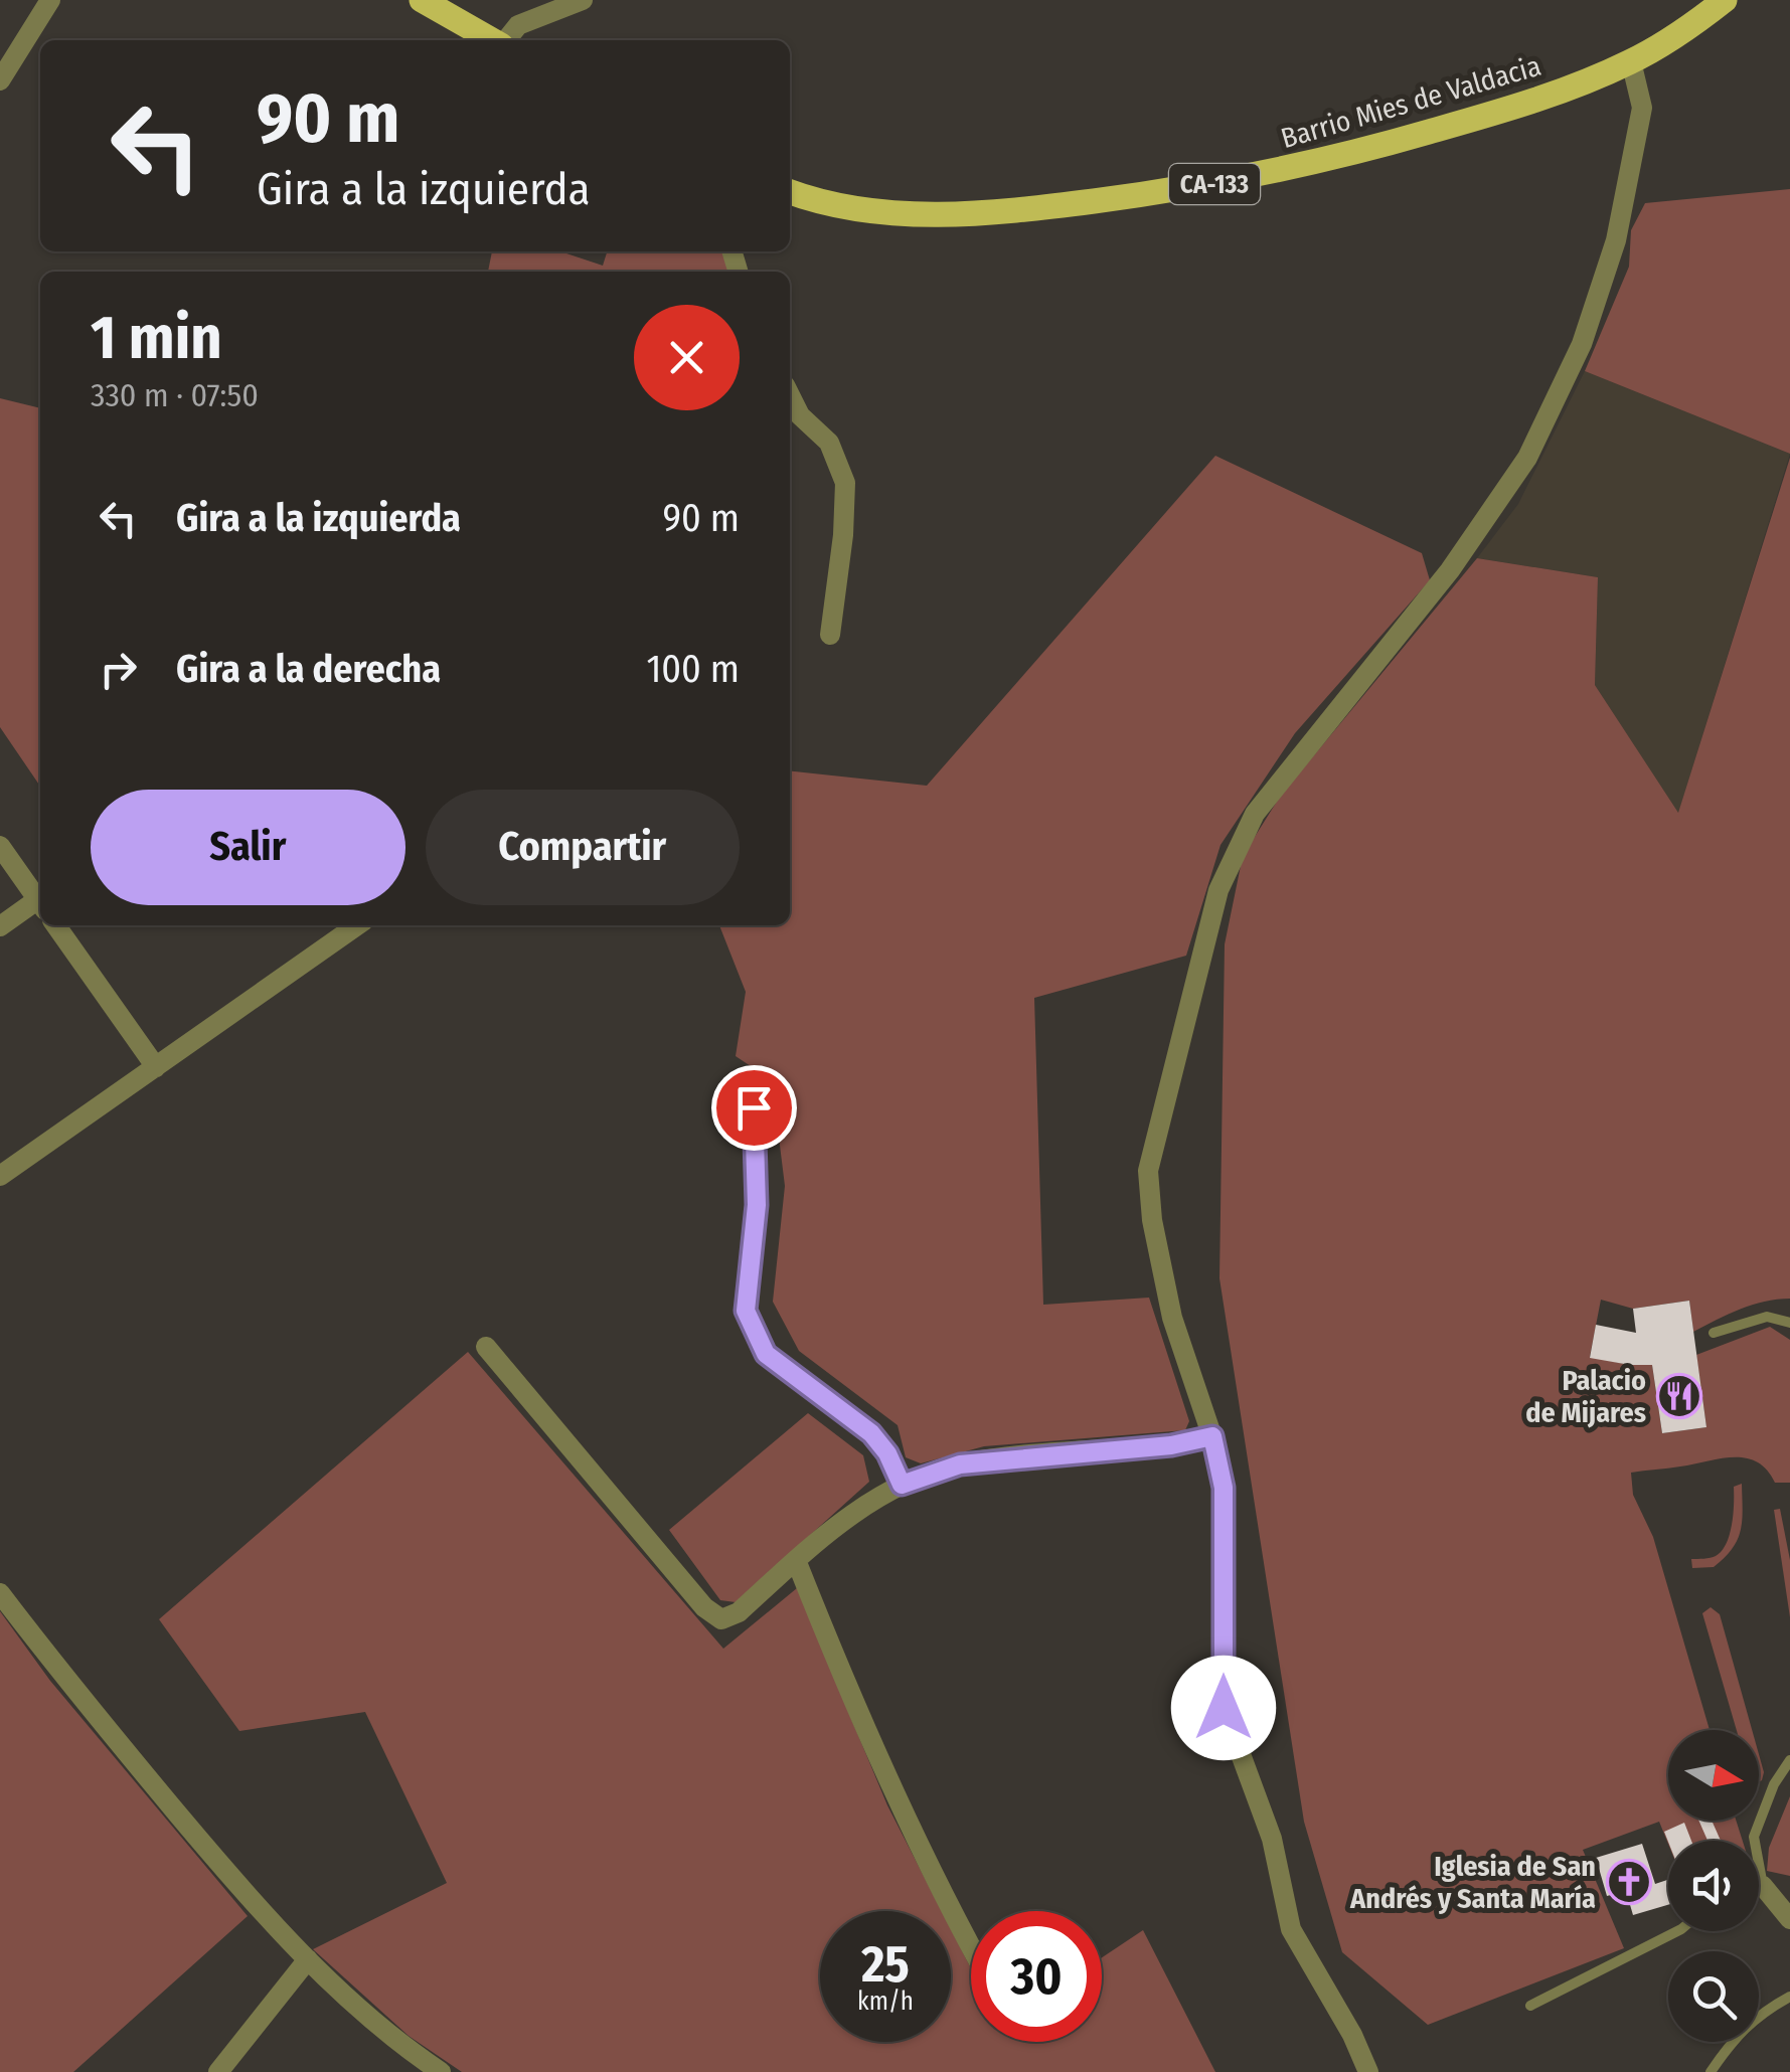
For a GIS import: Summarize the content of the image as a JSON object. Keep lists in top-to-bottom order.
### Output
{
  "streets": {
    "main road": ["Barrio Mies de Valdacia", "CA-133"]
  },
  "crossings": [
    ["Barrio Mies de Valdacia", "CA-133"]
  ],
  "places": {
    "restaurant": ["Palacio de Mijares"],
    "church": ["Iglesia de San Andrés y Santa María"]
  },
  "north": "right",
  "page": {
    "turn": ["90 m", "Gira a la izquierda"],
    "heading": ["1 min", "330 m · 07:50"],
    "list": [
      {
        "name": "Gira a la izquierda",
        "value": "90 m"
      },
      {
        "name": "Gira a la derecha",
        "value": "100 m"
      }
    ],
    "buttons": ["Salir", "Compartir"],
    "speed": "25 km/h",
    "limit": "30"
  }
}
